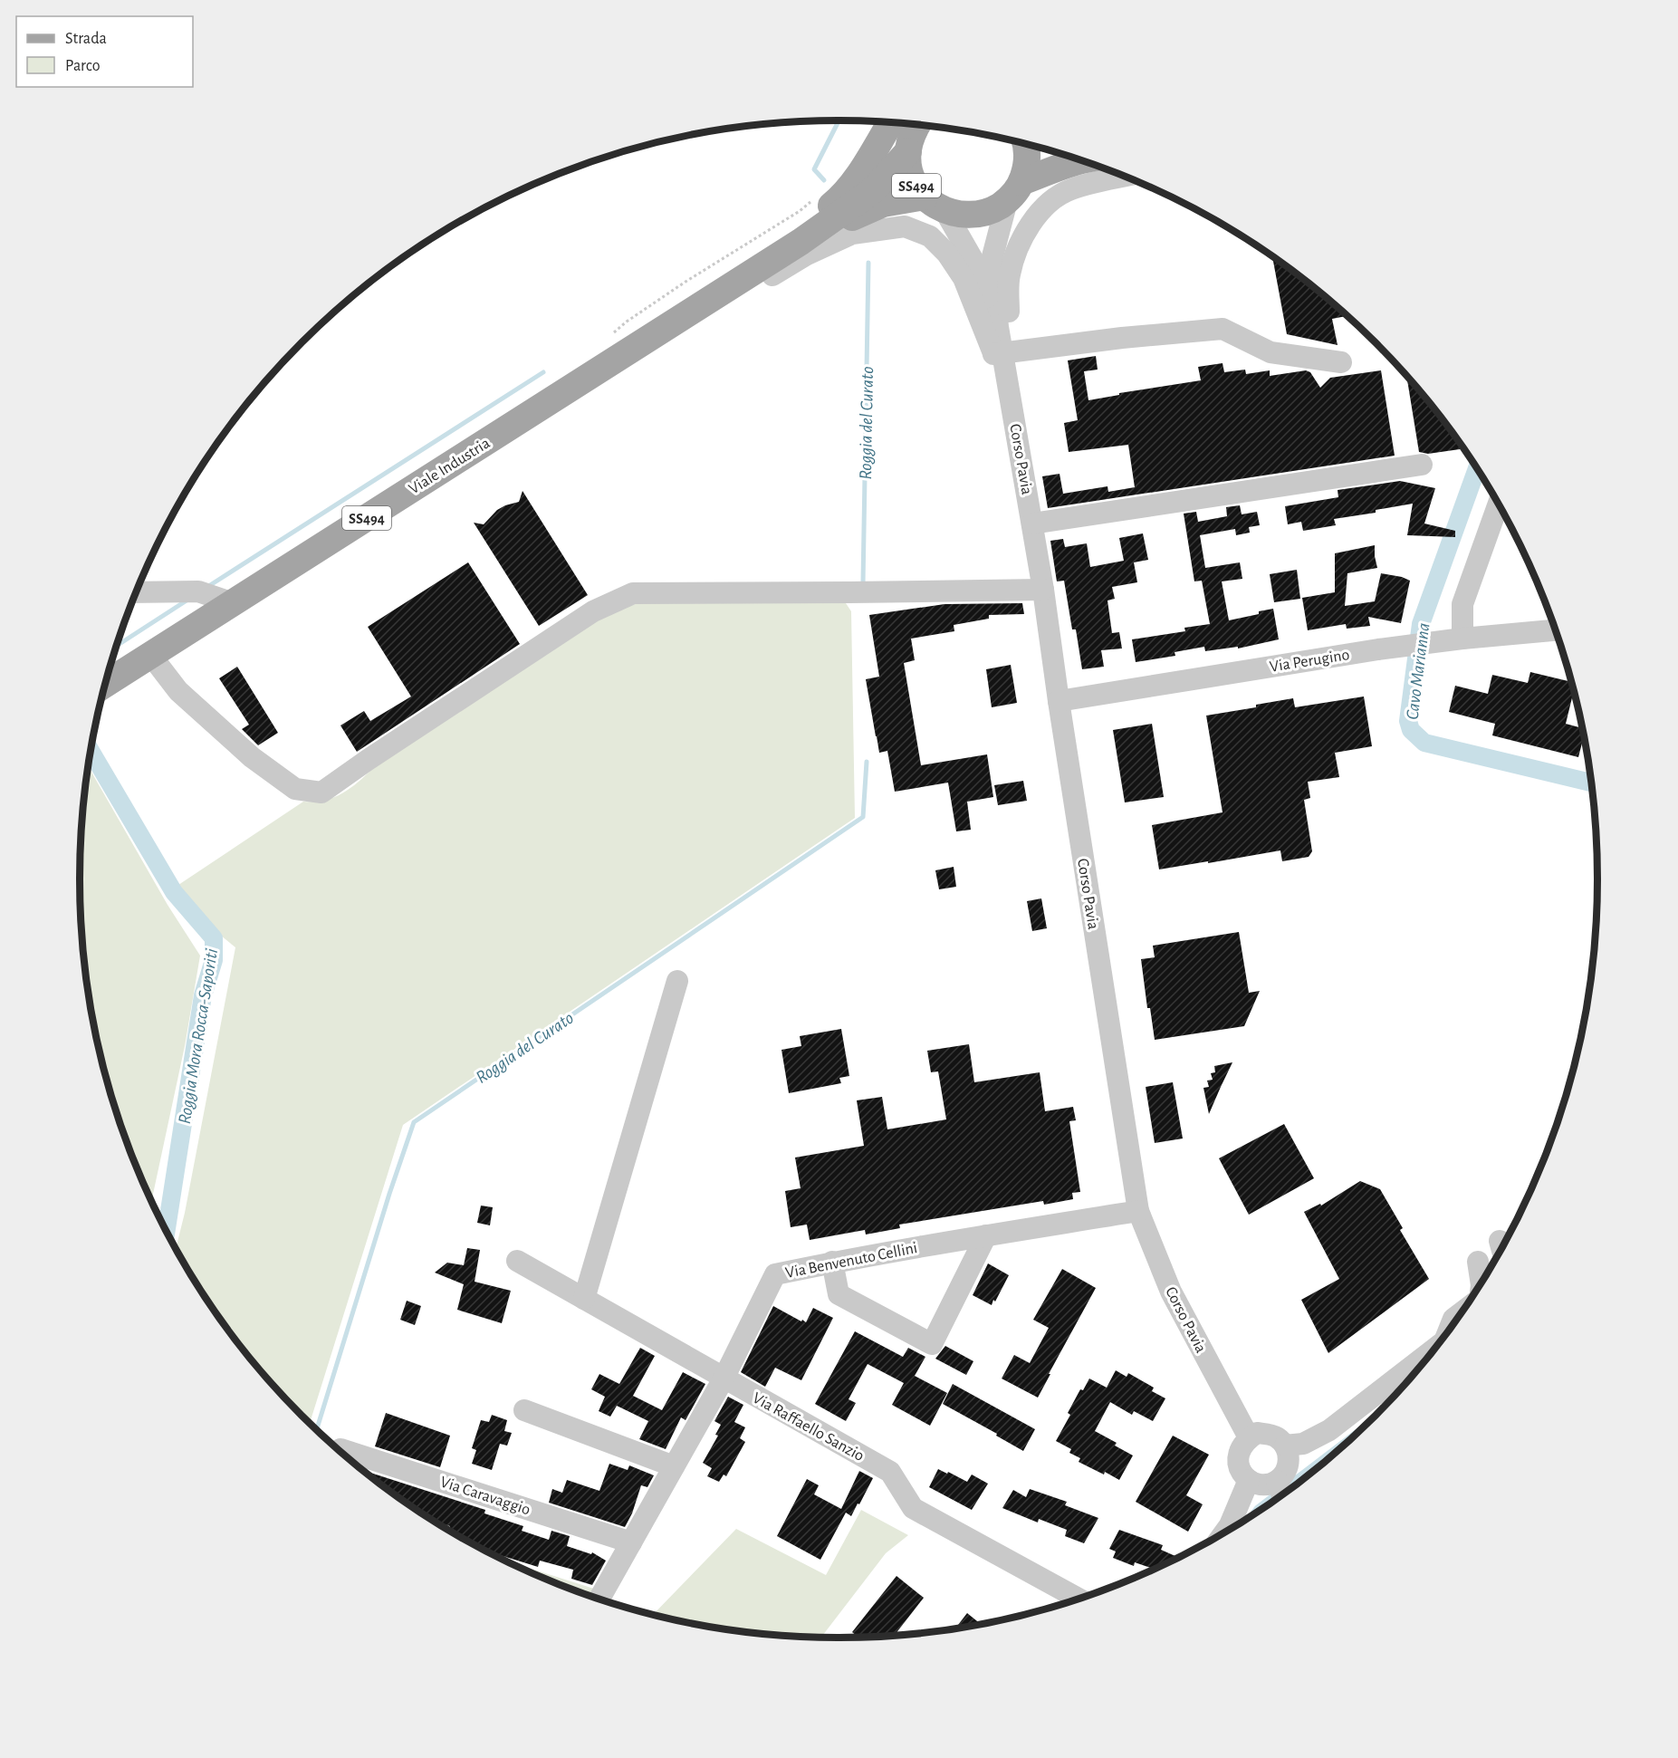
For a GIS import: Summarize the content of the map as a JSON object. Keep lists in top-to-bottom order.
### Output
{
  "streets": {
    "main road": ["SS494", "Viale Industria"],
    "street": [
      "Corso Pavia",
      "Via Perugino",
      "Via Benvenuto Cellini",
      "Via Raffaello Sanzio",
      "Via Caravaggio"
    ]
  },
  "crossings": [
    ["SS494", "Viale Industria"],
    ["Corso Pavia", "Via Perugino"],
    ["Corso Pavia", "Via Benvenuto Cellini"],
    ["Via Benvenuto Cellini", "Via Raffaello Sanzio"],
    ["Via Benvenuto Cellini", "Via Caravaggio"]
  ],
  "water": ["Roggia del Curato", "Cavo Marianna", "Roggia Mora Rocca-Saporiti"],
  "legend": ["Strada", "Parco"]
}
